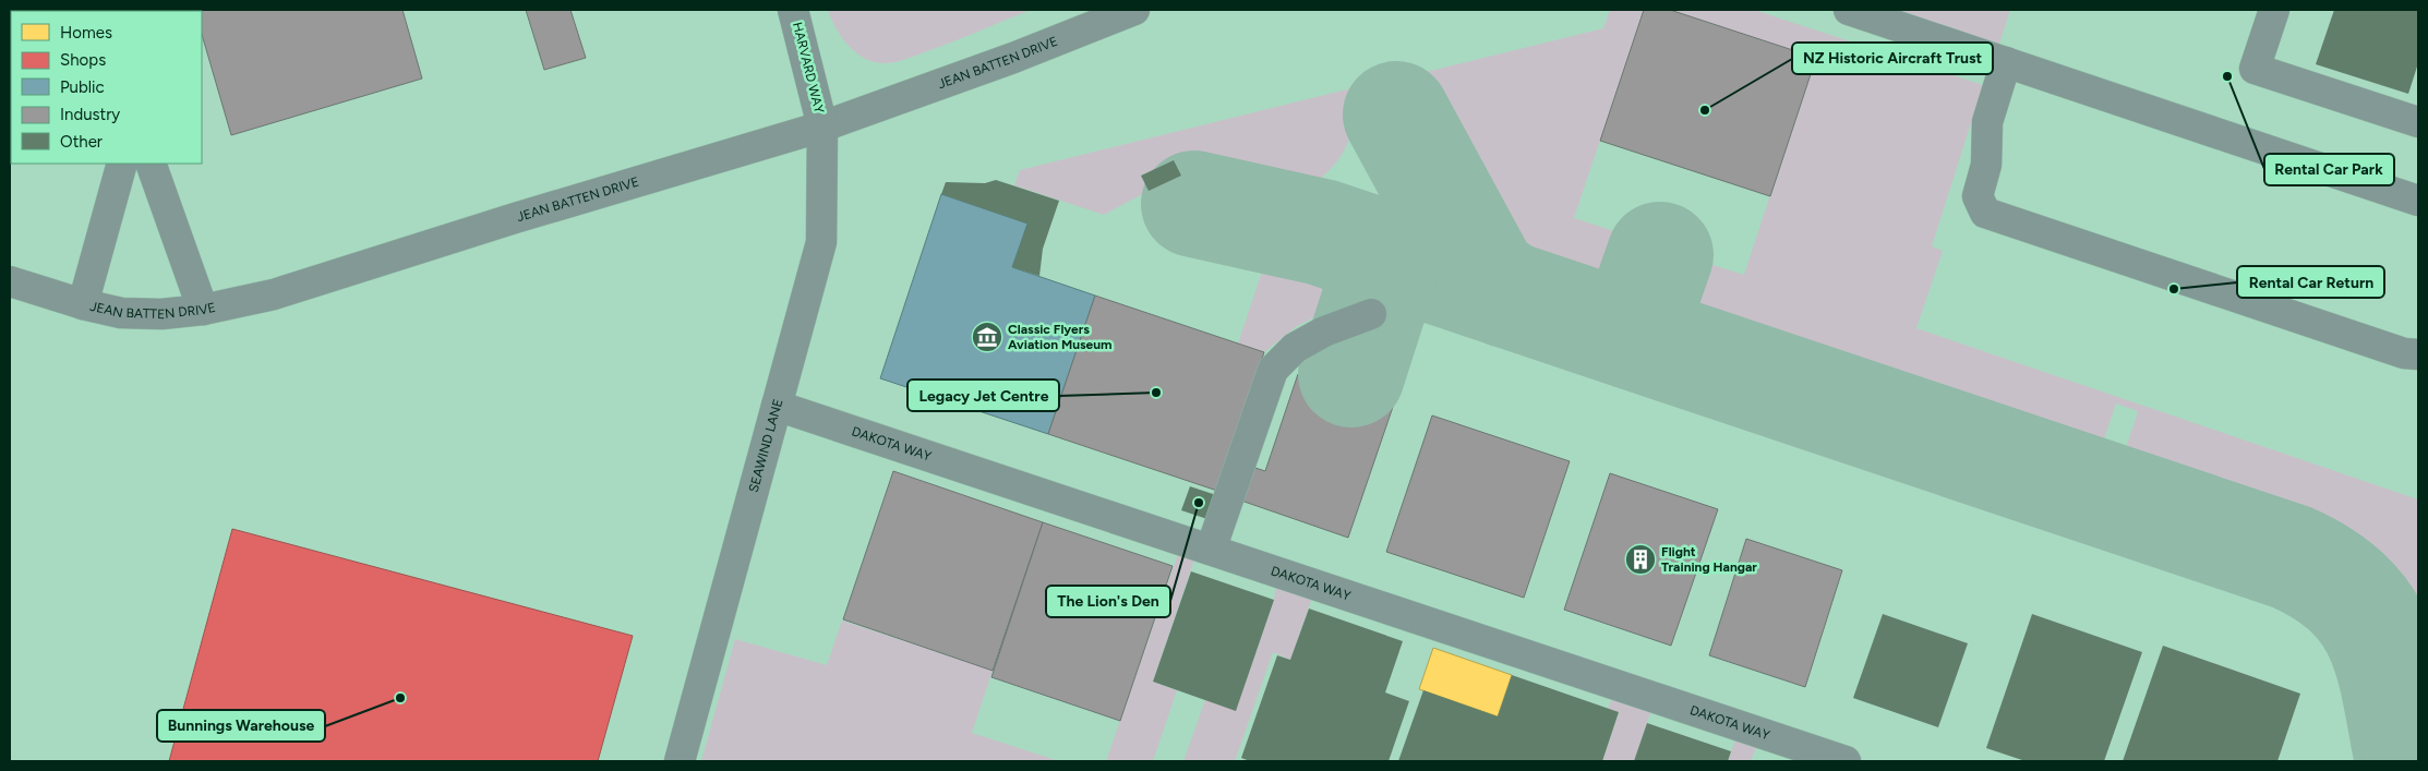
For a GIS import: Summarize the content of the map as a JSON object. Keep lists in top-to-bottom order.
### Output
{
  "streets": {
    "street": [
      "JEAN BATTEN DRIVE",
      "HARVARD WAY",
      "DAKOTA WAY",
      "SEAWIND LANE"
    ]
  },
  "crossings": [
    ["JEAN BATTEN DRIVE", "HARVARD WAY"],
    ["JEAN BATTEN DRIVE", "SEAWIND LANE"],
    ["HARVARD WAY", "SEAWIND LANE"],
    ["DAKOTA WAY", "SEAWIND LANE"]
  ],
  "places": {
    "other": [
      "Rental Car Park",
      "NZ Historic Aircraft Trust",
      "Rental Car Return",
      "Legacy Jet Centre",
      "The Lion's Den",
      "Bunnings Warehouse"
    ],
    "museum": ["Classic Flyers Aviation Museum"],
    "building": ["Flight Training Hangar"]
  },
  "legend": [
    "Homes",
    "Shops",
    "Public",
    "Industry",
    "Other"
  ]
}
